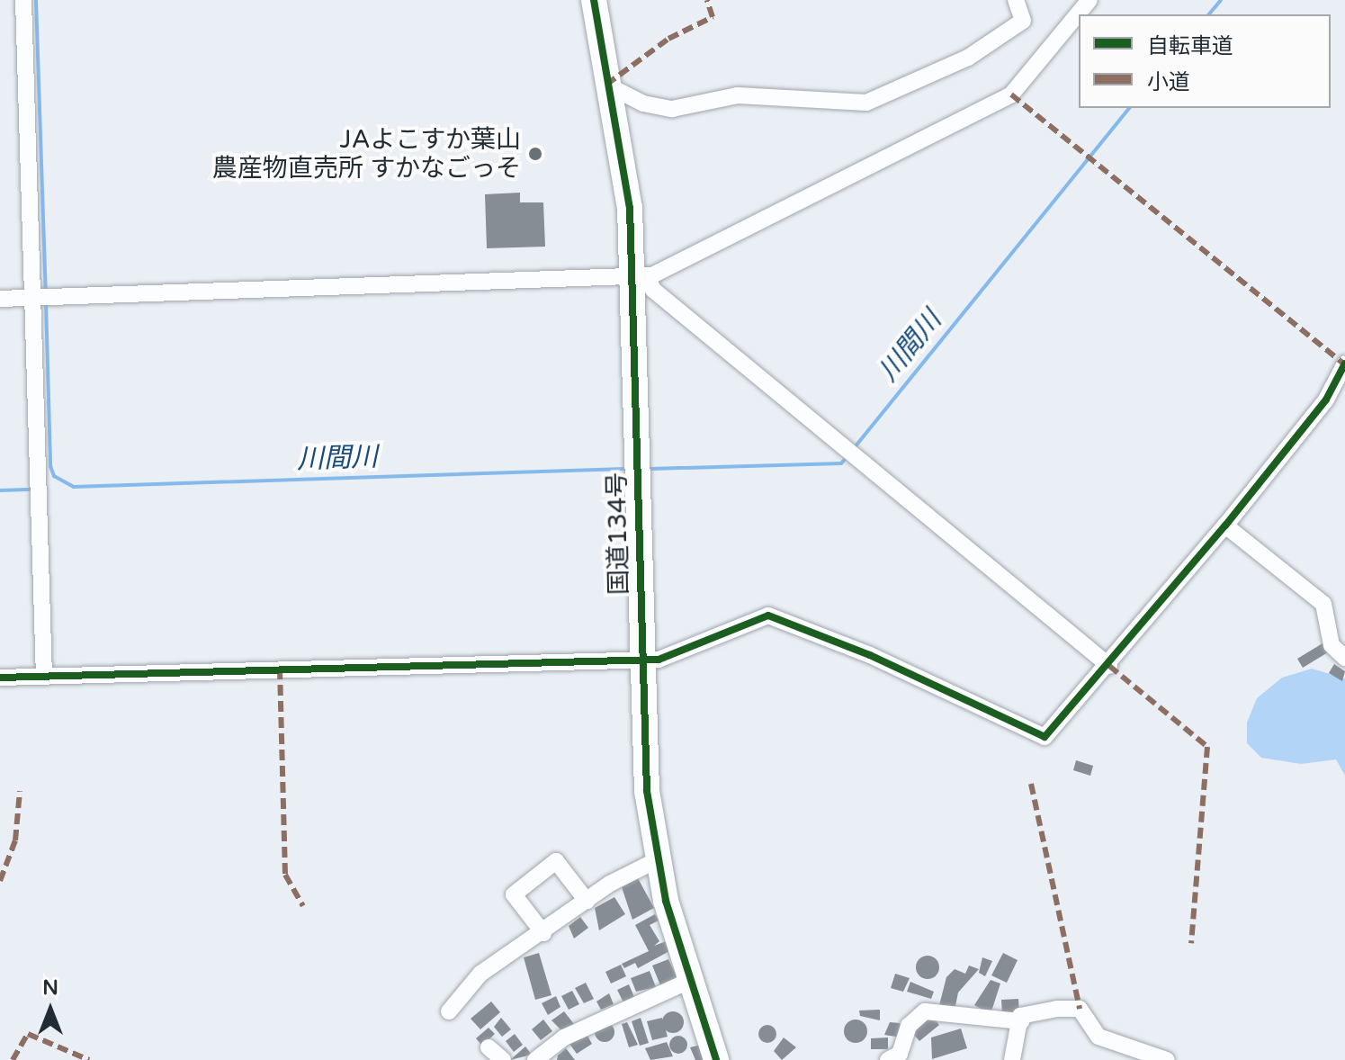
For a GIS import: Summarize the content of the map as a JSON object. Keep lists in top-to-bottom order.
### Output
{
  "streets": {
    "highway": ["国道134号"]
  },
  "water": ["川間川"],
  "places": ["JAよこすか葉山 農産物直売所 すかなごっそ"],
  "legend": ["自転車道", "小道"],
  "north": "top"
}
